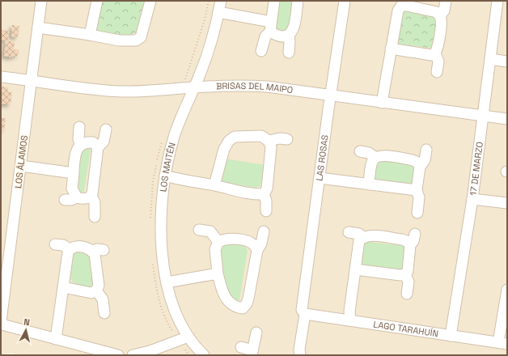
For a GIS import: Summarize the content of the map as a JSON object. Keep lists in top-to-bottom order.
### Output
{
  "streets": {
    "street": [
      "BRISAS DEL MAIPO",
      "LAS ROSAS",
      "LOS ÁLAMOS",
      "LOS MAITÉN",
      "17 DE MARZO",
      "LAGO TARAHUÍN"
    ]
  },
  "crossings": [
    ["BRISAS DEL MAIPO", "LAS ROSAS"],
    ["BRISAS DEL MAIPO", "LOS ÁLAMOS"],
    ["BRISAS DEL MAIPO", "LOS MAITÉN"],
    ["BRISAS DEL MAIPO", "17 DE MARZO"],
    ["LAS ROSAS", "LAGO TARAHUÍN"],
    ["17 DE MARZO", "LAGO TARAHUÍN"]
  ],
  "north": "top"
}
